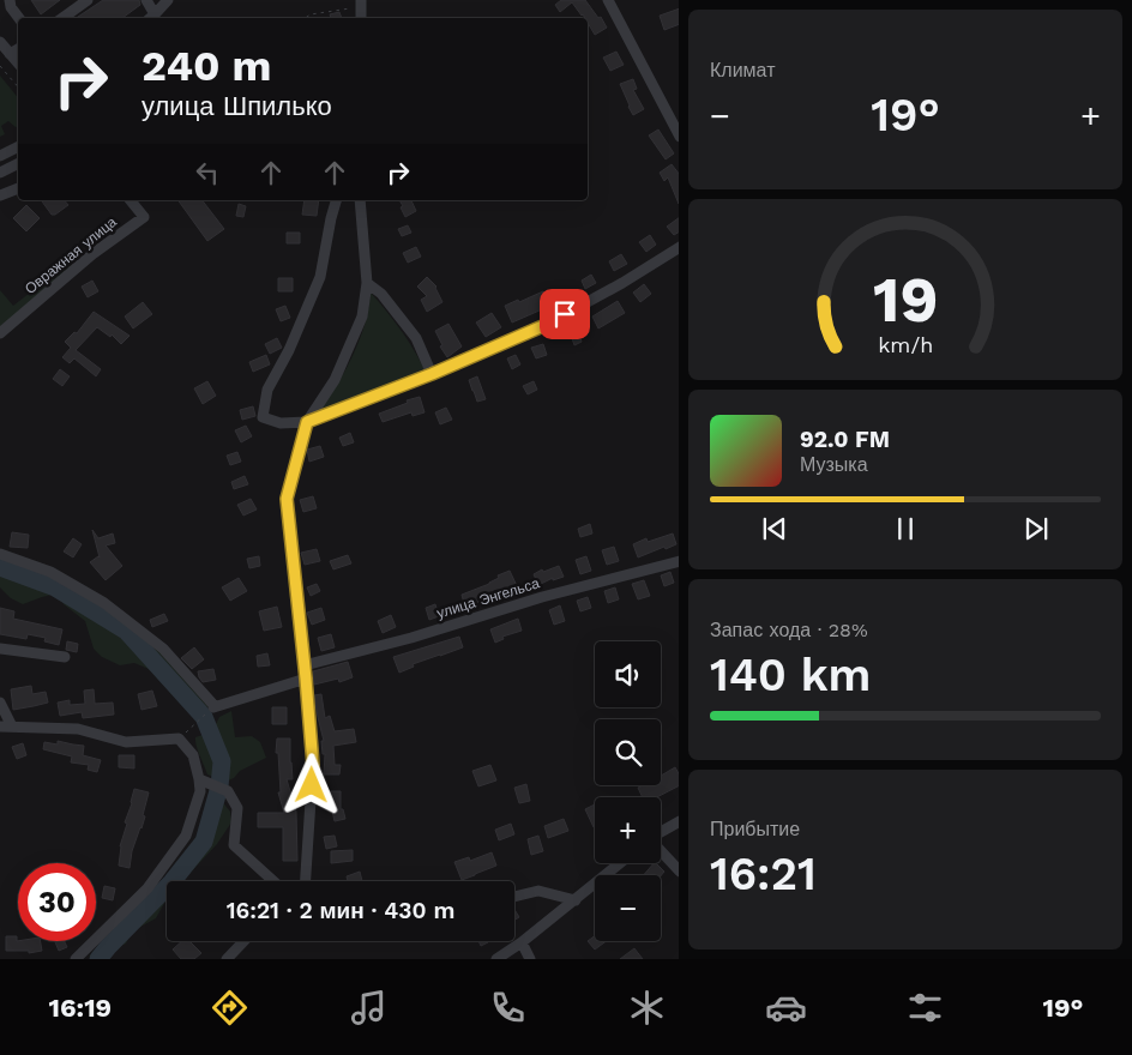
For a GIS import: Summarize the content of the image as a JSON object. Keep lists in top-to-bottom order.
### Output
{
  "streets": {
    "street": ["Овражная улица", "улица Энгельса"]
  },
  "page": {
    "tile": [
      "Климат",
      ["Запас хода · 28%", "140 km"],
      ["Прибытие", "16:21"]
    ],
    "turn": ["240 m", "улица Шпилько"],
    "heat": ["−", "19°", "+"],
    "song": ["92.0 FM", "Музыка"],
    "map_buttons": ["+", "−"],
    "limit": "30",
    "trip": "16:21 · 2 мин · 430 m",
    "tabs": ["16:19", "19°"],
    "gauge": ["19", "km/h"]
  }
}
